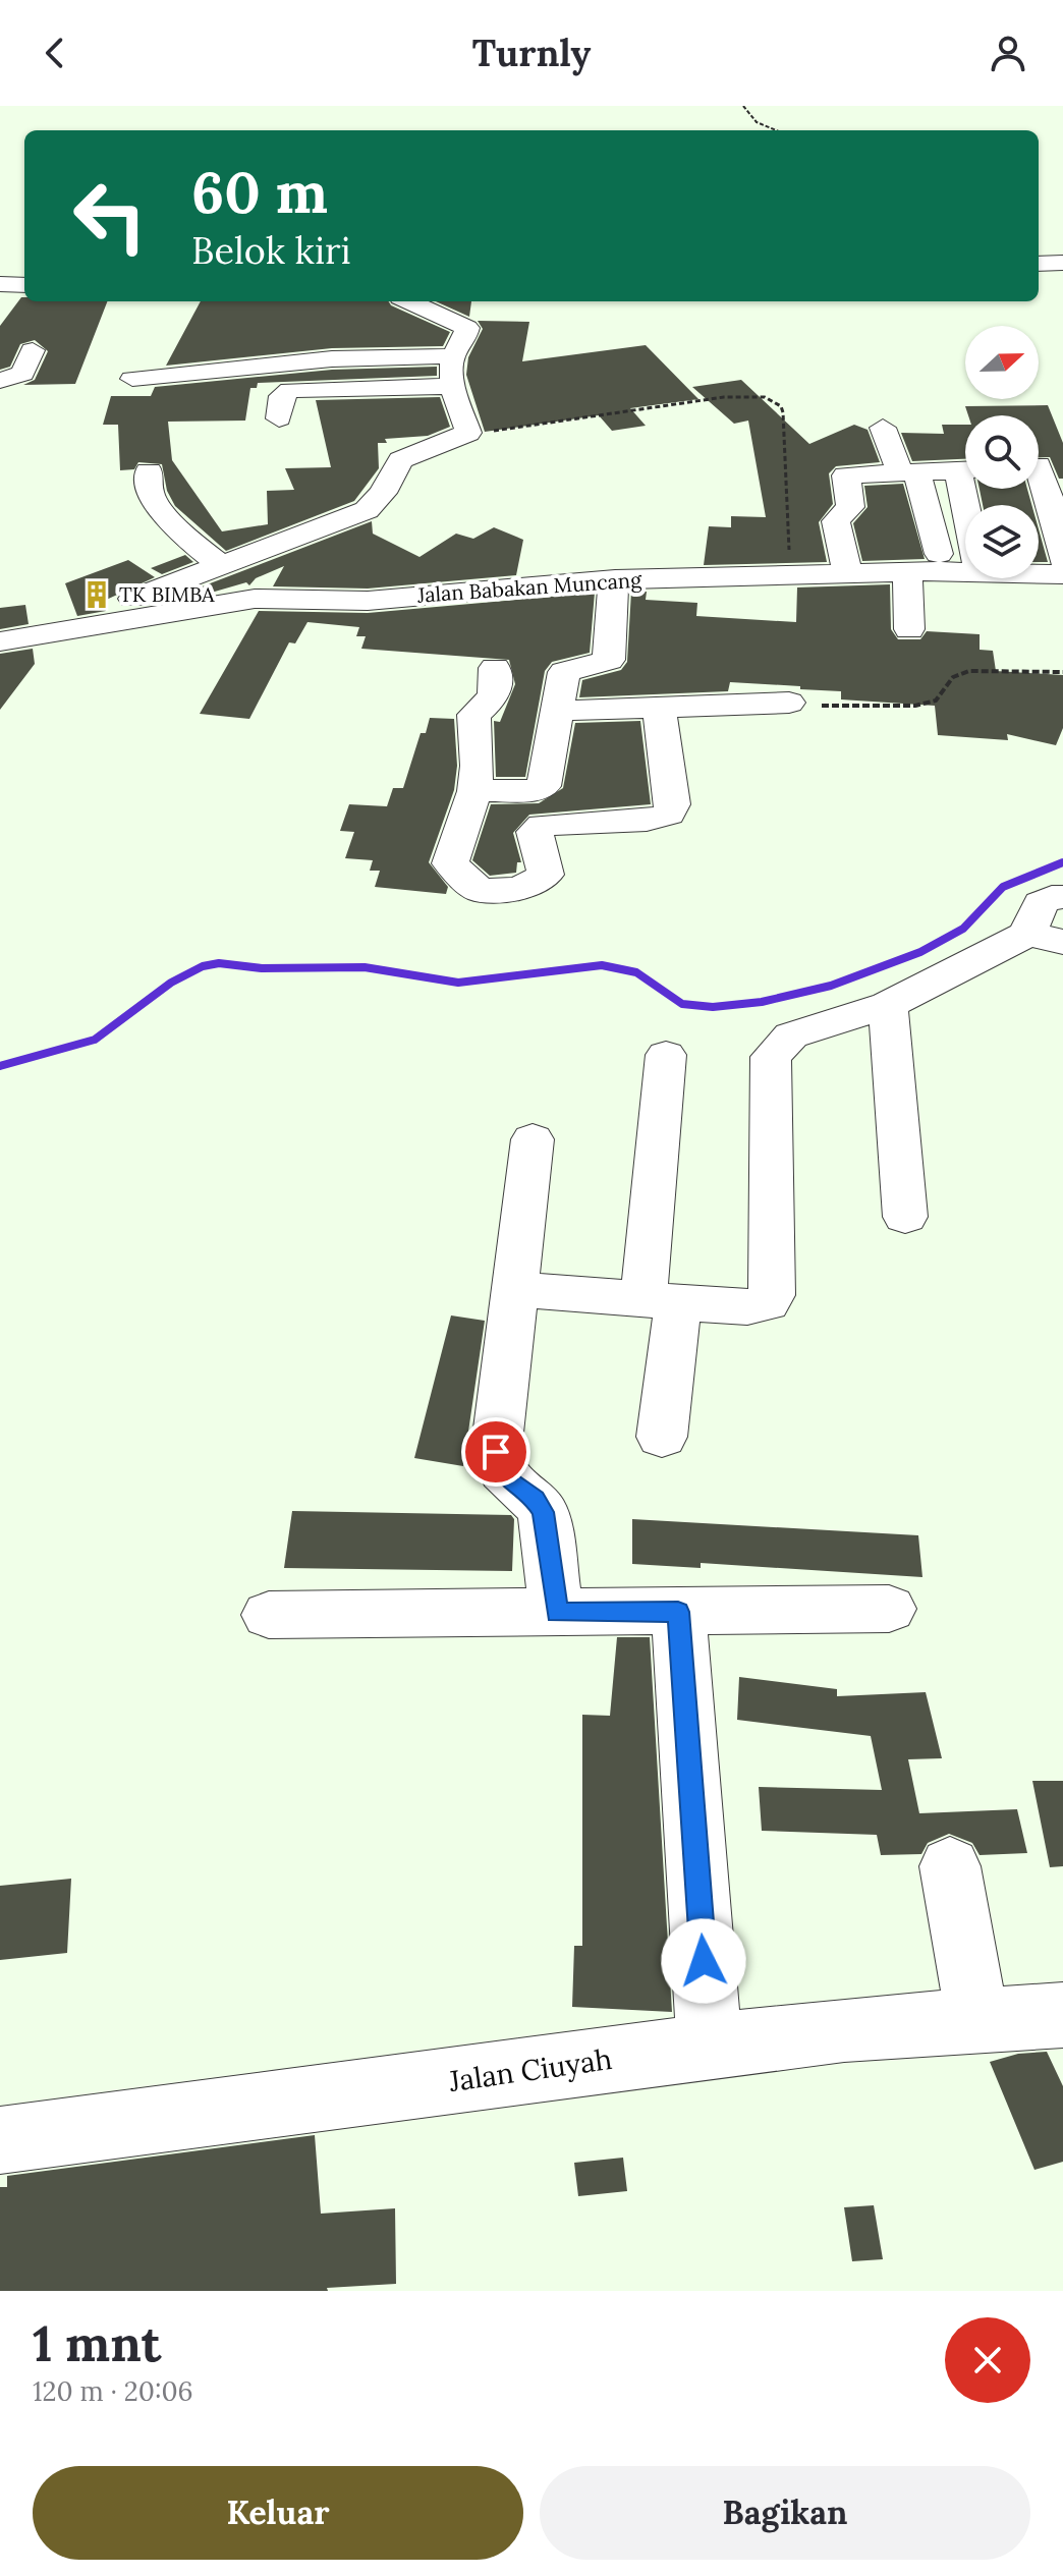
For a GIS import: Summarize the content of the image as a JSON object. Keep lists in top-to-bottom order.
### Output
{
  "streets": {
    "street": ["Jalan Babakan Muncang", "Jalan Ciuyah"]
  },
  "places": {
    "building": ["TK BIMBA"]
  },
  "north": "right",
  "page": {
    "header": "Turnly",
    "turn": ["60 m", "Belok kiri"],
    "heading": ["1 mnt", "120 m · 20:06"],
    "buttons": ["Keluar", "Bagikan"]
  }
}
